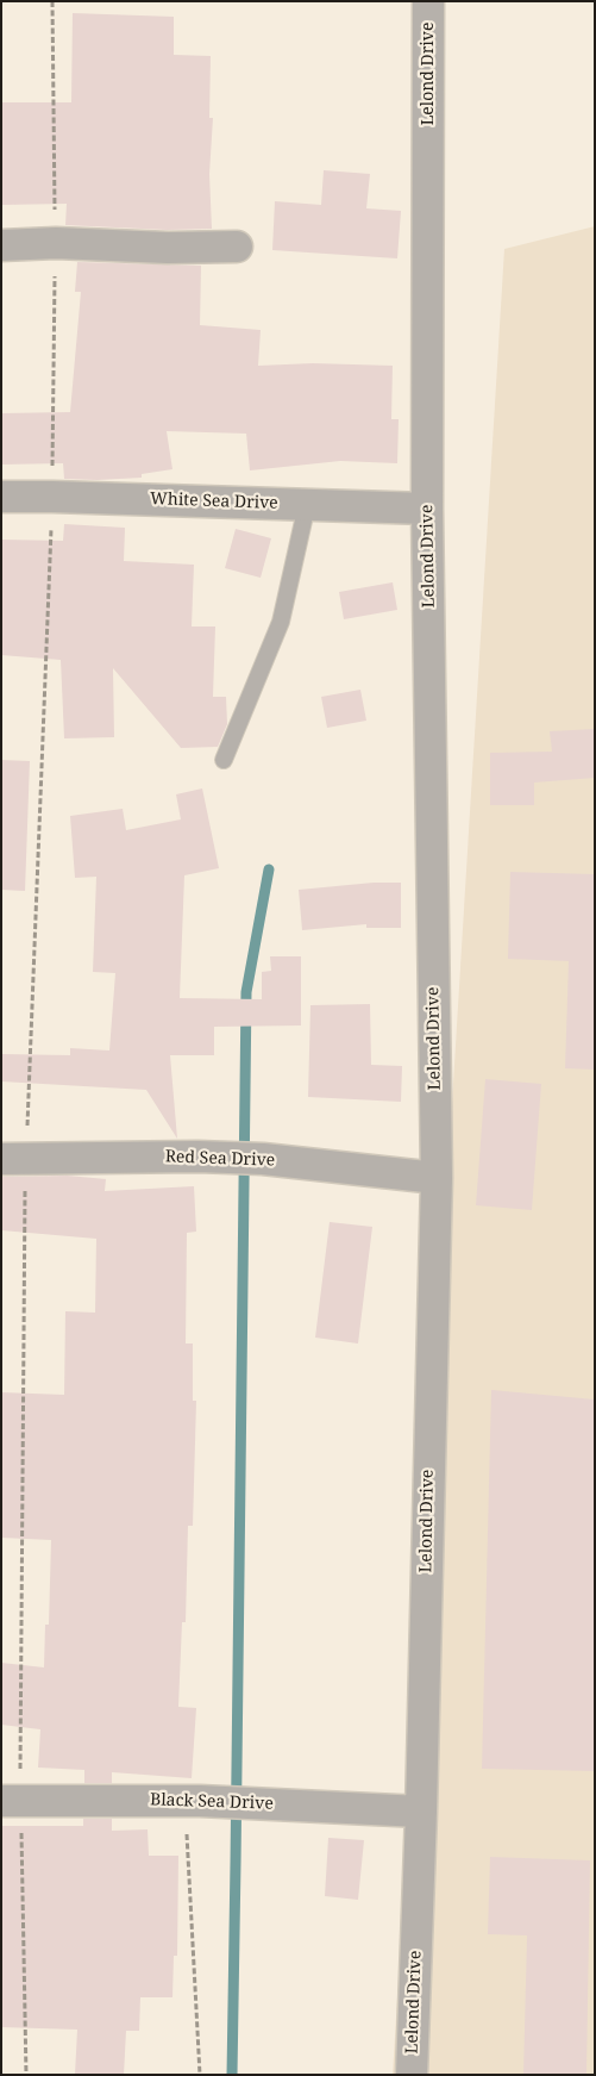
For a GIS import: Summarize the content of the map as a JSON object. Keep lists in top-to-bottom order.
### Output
{
  "streets": {
    "street": [
      "Lelond Drive",
      "White Sea Drive",
      "Red Sea Drive",
      "Black Sea Drive"
    ]
  },
  "crossings": [
    ["Lelond Drive", "White Sea Drive"],
    ["Lelond Drive", "Red Sea Drive"],
    ["Lelond Drive", "Black Sea Drive"]
  ]
}
